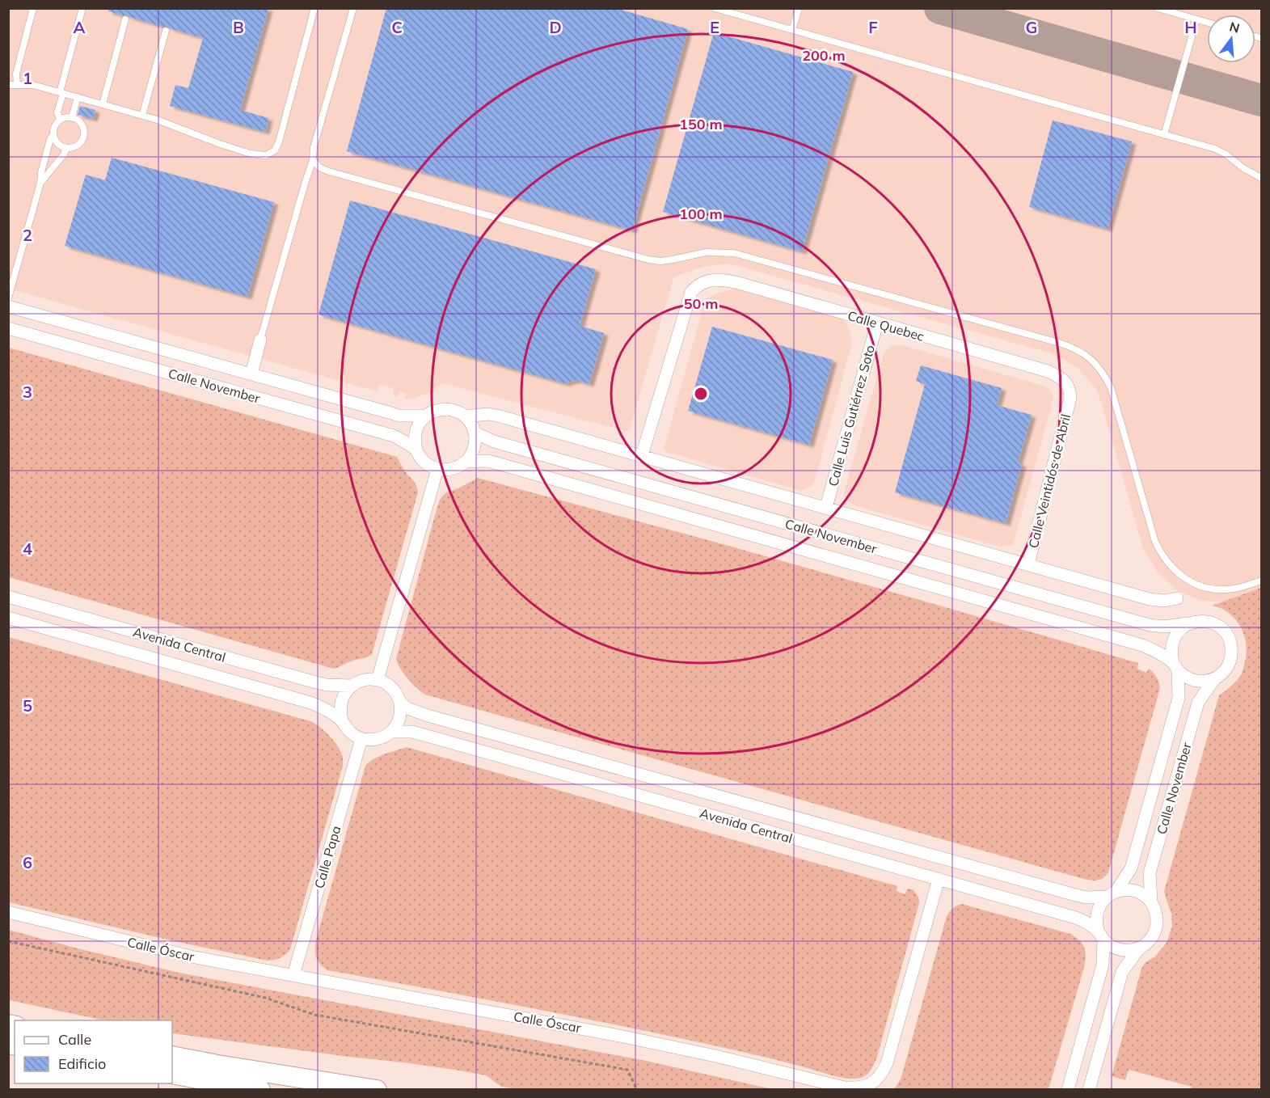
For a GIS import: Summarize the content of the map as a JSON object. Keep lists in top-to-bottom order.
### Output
{
  "streets": {
    "street": [
      "Calle Quebec",
      "Calle November",
      "Calle Luis Gutiérrez Soto",
      "Calle Veintidós de Abril",
      "Avenida Central",
      "Calle Papa",
      "Calle Óscar"
    ]
  },
  "crossings": [
    ["Calle Quebec", "Calle November"],
    ["Calle Quebec", "Calle Luis Gutiérrez Soto"],
    ["Calle Quebec", "Calle Veintidós de Abril"],
    ["Calle November", "Calle Luis Gutiérrez Soto"],
    ["Calle November", "Calle Veintidós de Abril"],
    ["Calle November", "Avenida Central"],
    ["Avenida Central", "Calle Papa"],
    ["Avenida Central", "Calle Óscar"],
    ["Calle Papa", "Calle Óscar"]
  ],
  "legend": ["Calle", "Edificio"],
  "north": "top",
  "grid": {
    "columns": [
      "A",
      "B",
      "C",
      "D",
      "E",
      "F",
      "G",
      "H"
    ],
    "rows": [
      "1",
      "2",
      "3",
      "4",
      "5",
      "6"
    ]
  },
  "rings": [
    "200 m",
    "150 m",
    "100 m",
    "50 m"
  ]
}
